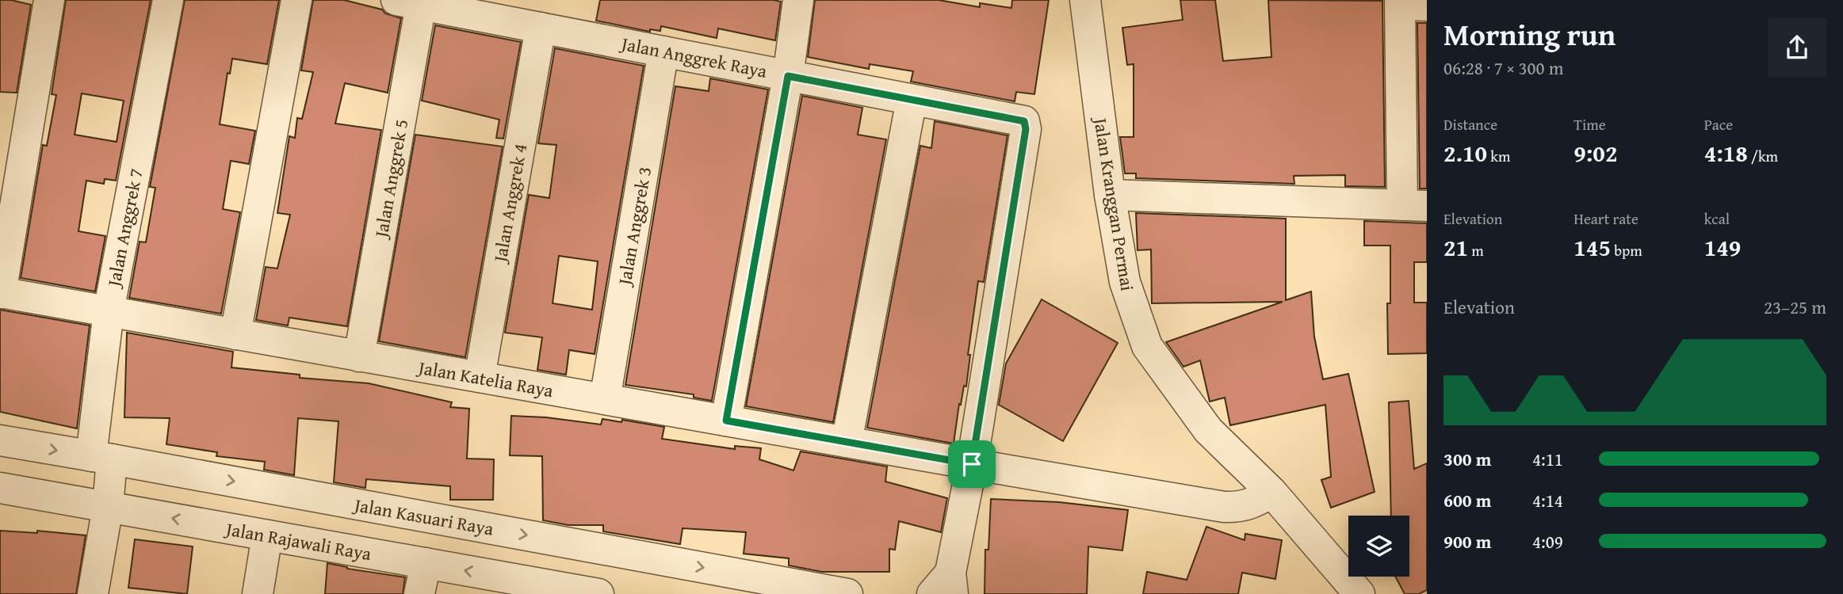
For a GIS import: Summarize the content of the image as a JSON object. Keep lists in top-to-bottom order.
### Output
{
  "streets": {
    "street": [
      "Jalan Anggrek Raya",
      "Jalan Anggrek 5",
      "Jalan Anggrek 4",
      "Jalan Kranggan Permai",
      "Jalan Anggrek 3",
      "Jalan Anggrek 7",
      "Jalan Katelia Raya",
      "Jalan Kasuari Raya",
      "Jalan Rajawali Raya"
    ]
  },
  "crossings": [
    ["Jalan Anggrek Raya", "Jalan Anggrek 5"],
    ["Jalan Anggrek Raya", "Jalan Anggrek 4"],
    ["Jalan Anggrek Raya", "Jalan Anggrek 3"],
    ["Jalan Anggrek Raya", "Jalan Katelia Raya"],
    ["Jalan Anggrek 5", "Jalan Katelia Raya"],
    ["Jalan Anggrek 4", "Jalan Katelia Raya"],
    ["Jalan Kranggan Permai", "Jalan Katelia Raya"],
    ["Jalan Anggrek 3", "Jalan Katelia Raya"],
    ["Jalan Anggrek 7", "Jalan Katelia Raya"],
    ["Jalan Anggrek 7", "Jalan Kasuari Raya"],
    ["Jalan Anggrek 7", "Jalan Rajawali Raya"]
  ],
  "one_way": ["Jalan Kasuari Raya", "Jalan Rajawali Raya"],
  "page": {
    "heading": ["Morning run", "06:28 · 7 × 300 m"],
    "stats": [
      ["Distance", "2.10 km"],
      ["Time", "9:02"],
      ["Pace", "4:18 /km"],
      ["Elevation", "21 m"],
      ["Heart rate", "145 bpm"],
      ["kcal", "149"]
    ],
    "chart": ["Elevation", "23–25 m"],
    "list": [
      {
        "name": "300 m",
        "note": "4:11"
      },
      {
        "name": "600 m",
        "note": "4:14"
      },
      {
        "name": "900 m",
        "note": "4:09"
      }
    ]
  }
}
